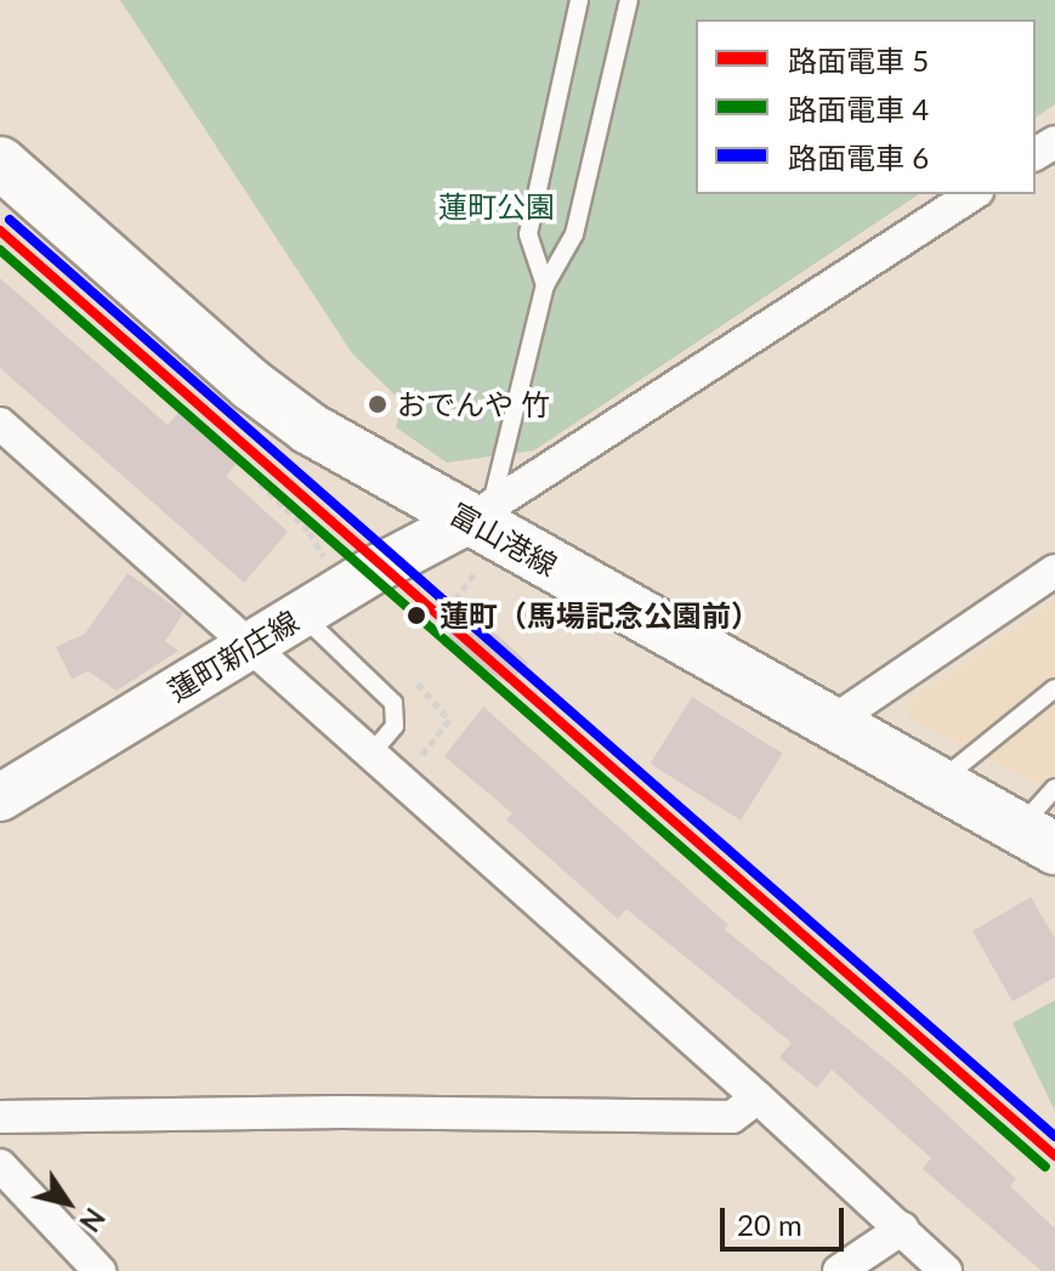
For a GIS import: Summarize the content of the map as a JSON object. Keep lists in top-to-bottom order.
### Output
{
  "streets": {
    "main road": ["富山港線", "蓮町新庄線"]
  },
  "crossings": [
    ["富山港線", "蓮町新庄線"]
  ],
  "parks": ["蓮町公園"],
  "places": ["おでんや 竹", "蓮町（馬場記念公園前）"],
  "lines": ["tram line 6", "tram line 5", "tram line 4"],
  "legend": ["路面電車 5", "路面電車 4", "路面電車 6"],
  "scale_bar": "20 m",
  "north": "bottom right"
}
